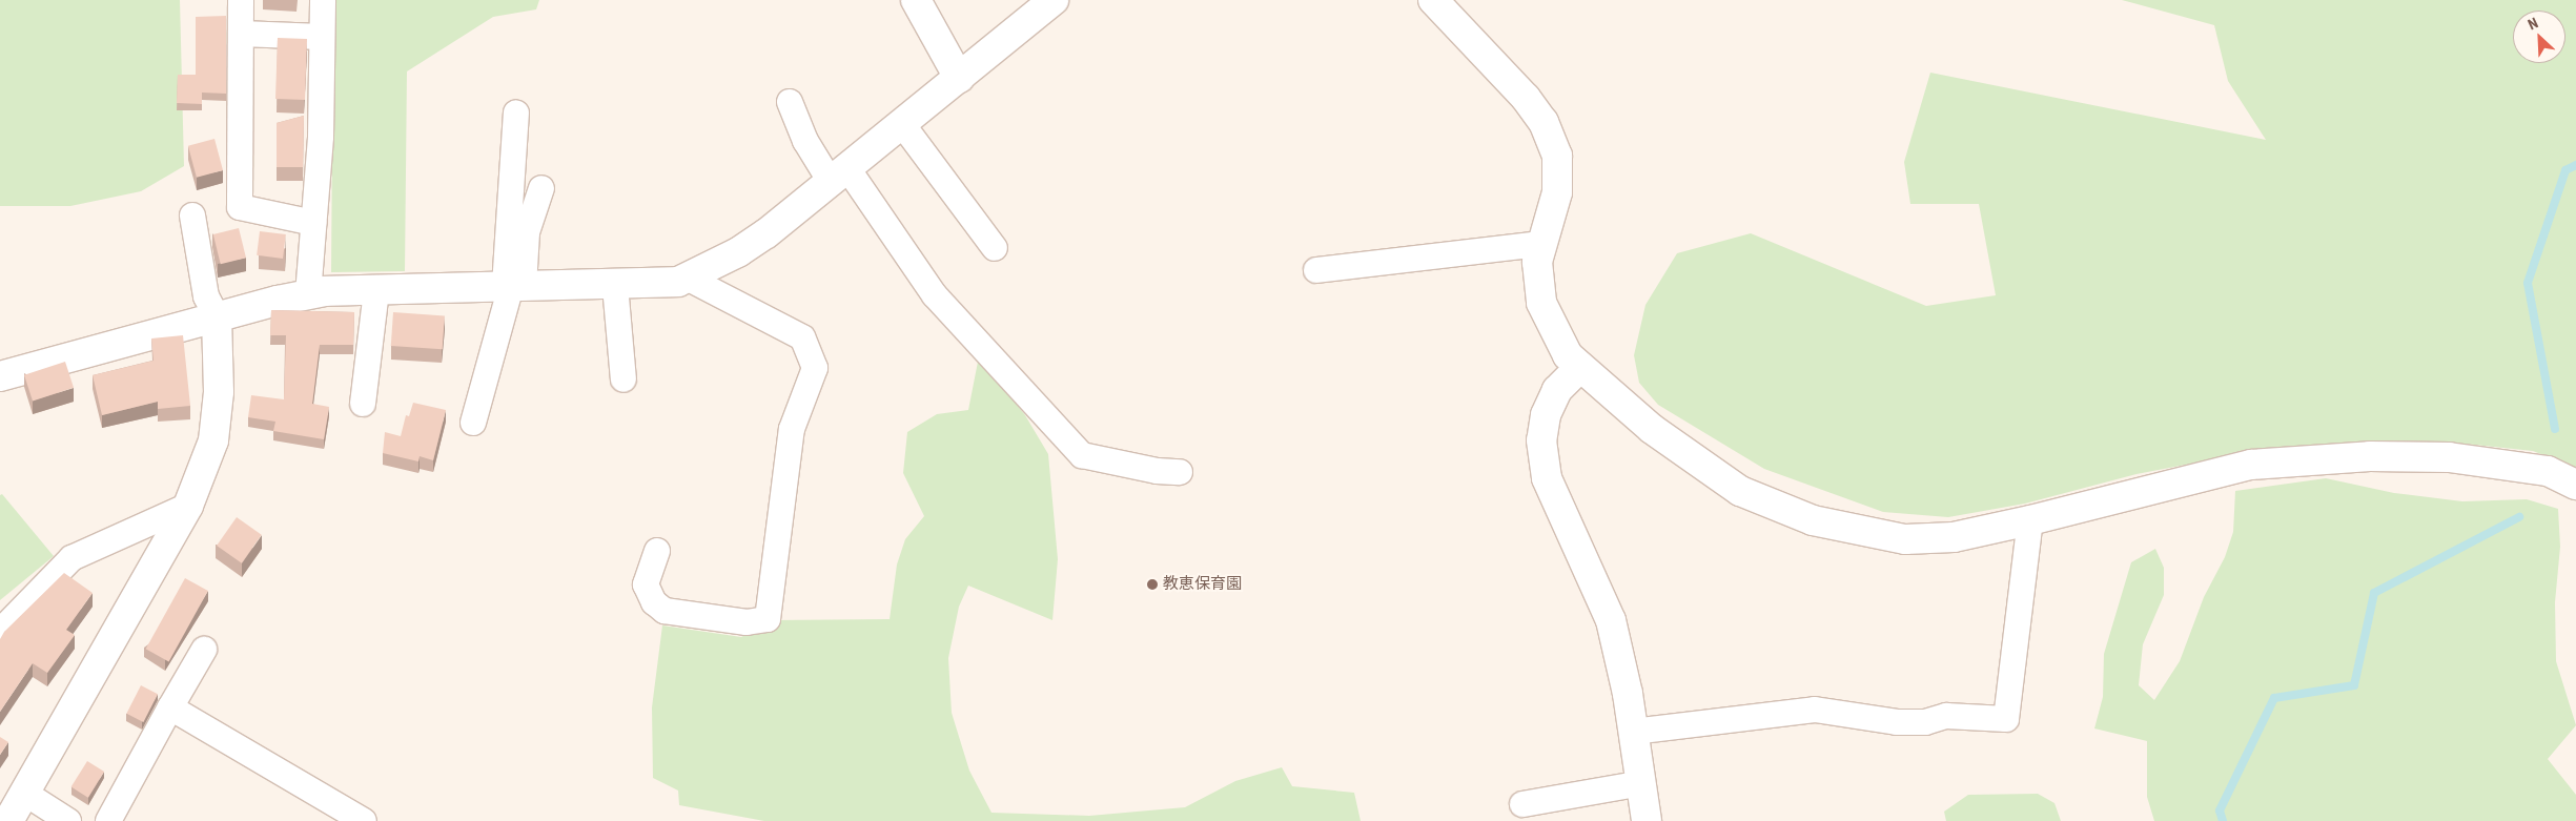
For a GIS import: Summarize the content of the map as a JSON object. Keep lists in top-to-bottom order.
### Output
{
  "places": ["教恵保育園"],
  "north": "top left"
}
